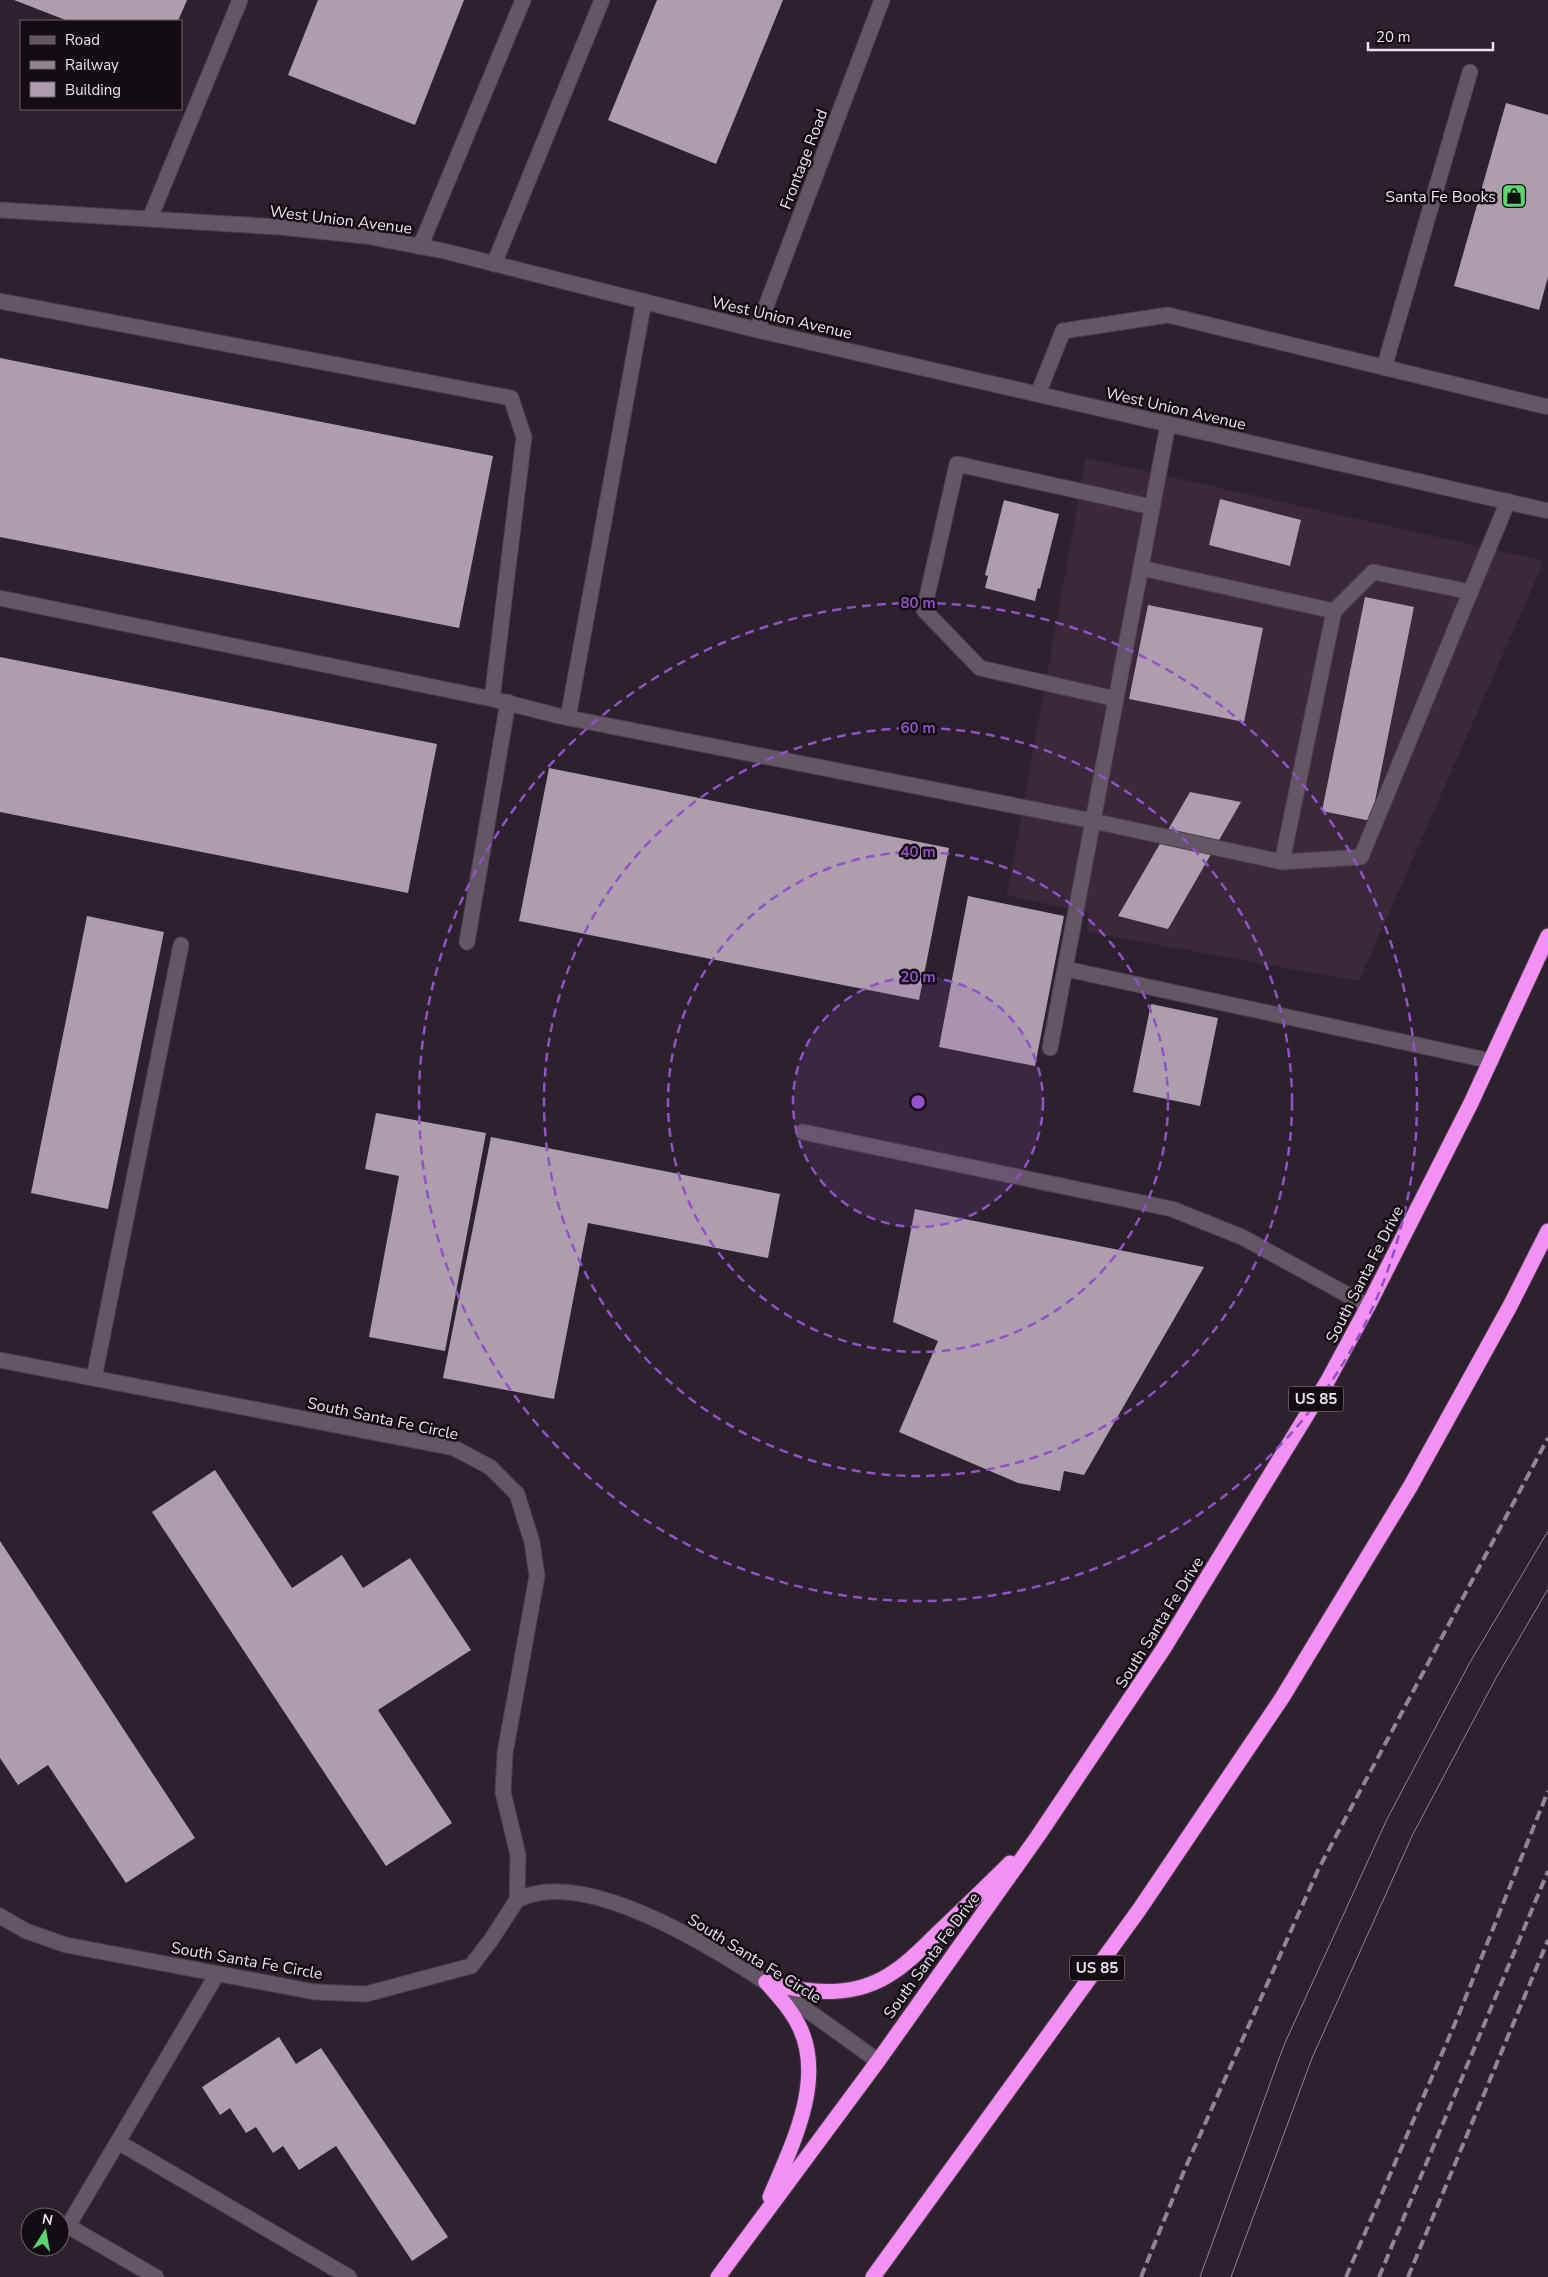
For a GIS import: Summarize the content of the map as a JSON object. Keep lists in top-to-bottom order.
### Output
{
  "streets": {
    "highway": ["South Santa Fe Drive", "US 85"],
    "street": ["Frontage Road", "West Union Avenue", "South Santa Fe Circle"]
  },
  "crossings": [
    ["Frontage Road", "West Union Avenue"],
    ["South Santa Fe Drive", "South Santa Fe Circle"]
  ],
  "places": {
    "shop": ["Santa Fe Books"]
  },
  "legend": ["Road", "Railway", "Building"],
  "scale_bar": "20 m",
  "north": "top",
  "rings": [
    "80 m",
    "60 m",
    "40 m",
    "20 m"
  ]
}
